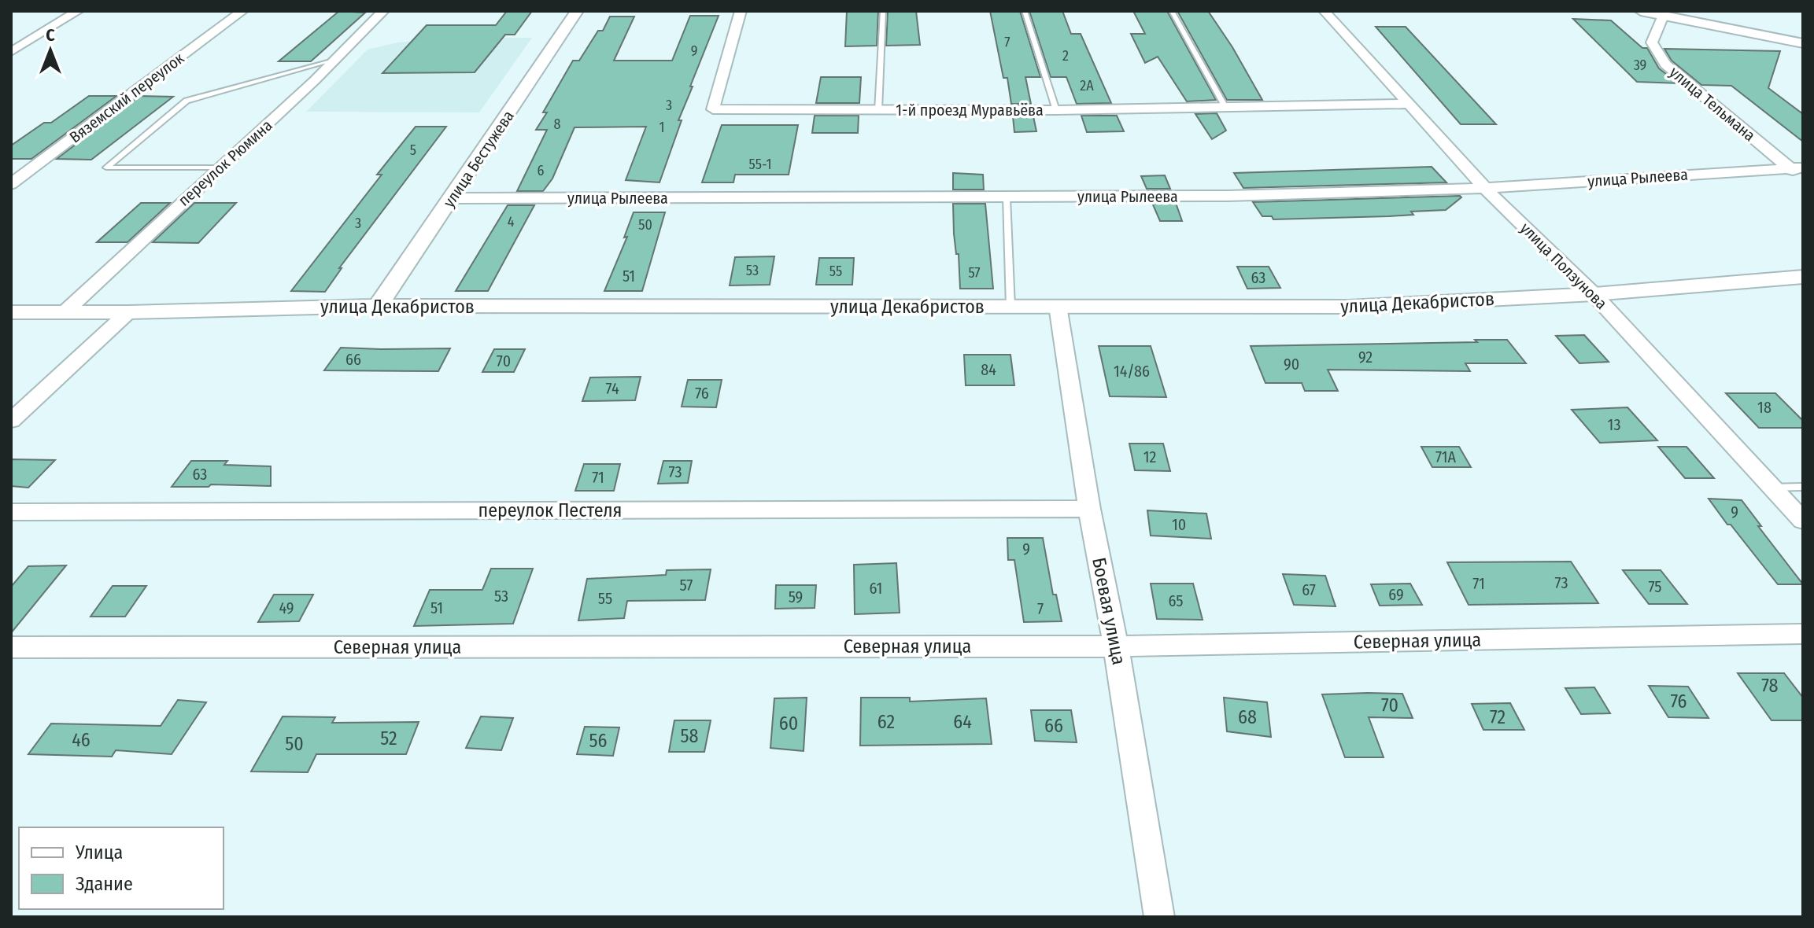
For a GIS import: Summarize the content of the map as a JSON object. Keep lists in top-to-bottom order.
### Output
{
  "streets": {
    "street": [
      "Вяземский переулок",
      "улица Тельмана",
      "1-й проезд Муравьёва",
      "улица Бестужева",
      "переулок Рюмина",
      "улица Рылеева",
      "улица Ползунова",
      "улица Декабристов",
      "переулок Пестеля",
      "Боевая улица",
      "Северная улица"
    ]
  },
  "crossings": [
    ["улица Тельмана", "улица Рылеева"],
    ["1-й проезд Муравьёва", "улица Ползунова"],
    ["улица Бестужева", "улица Рылеева"],
    ["улица Бестужева", "улица Декабристов"],
    ["переулок Рюмина", "улица Декабристов"],
    ["улица Рылеева", "улица Ползунова"],
    ["улица Ползунова", "улица Декабристов"],
    ["улица Декабристов", "Боевая улица"],
    ["переулок Пестеля", "Боевая улица"],
    ["Боевая улица", "Северная улица"]
  ],
  "house_numbers": [
    "7",
    "9",
    "2",
    "39",
    "2А",
    "3",
    "8",
    "1",
    "5",
    "55-1",
    "6",
    "4",
    "3",
    "50",
    "53",
    "55",
    "57",
    "51",
    "63",
    "92",
    "66",
    "70",
    "90",
    "84",
    "14/86",
    "74",
    "76",
    "18",
    "13",
    "12",
    "71А",
    "73",
    "63",
    "71",
    "9",
    "10",
    "9",
    "73",
    "71",
    "57",
    "75",
    "61",
    "67",
    "69",
    "53",
    "59",
    "55",
    "65",
    "49",
    "51",
    "7",
    "78",
    "76",
    "70",
    "68",
    "72",
    "62",
    "64",
    "60",
    "66",
    "58",
    "52",
    "46",
    "56",
    "50"
  ],
  "legend": ["Улица", "Здание"],
  "north": "top"
}
